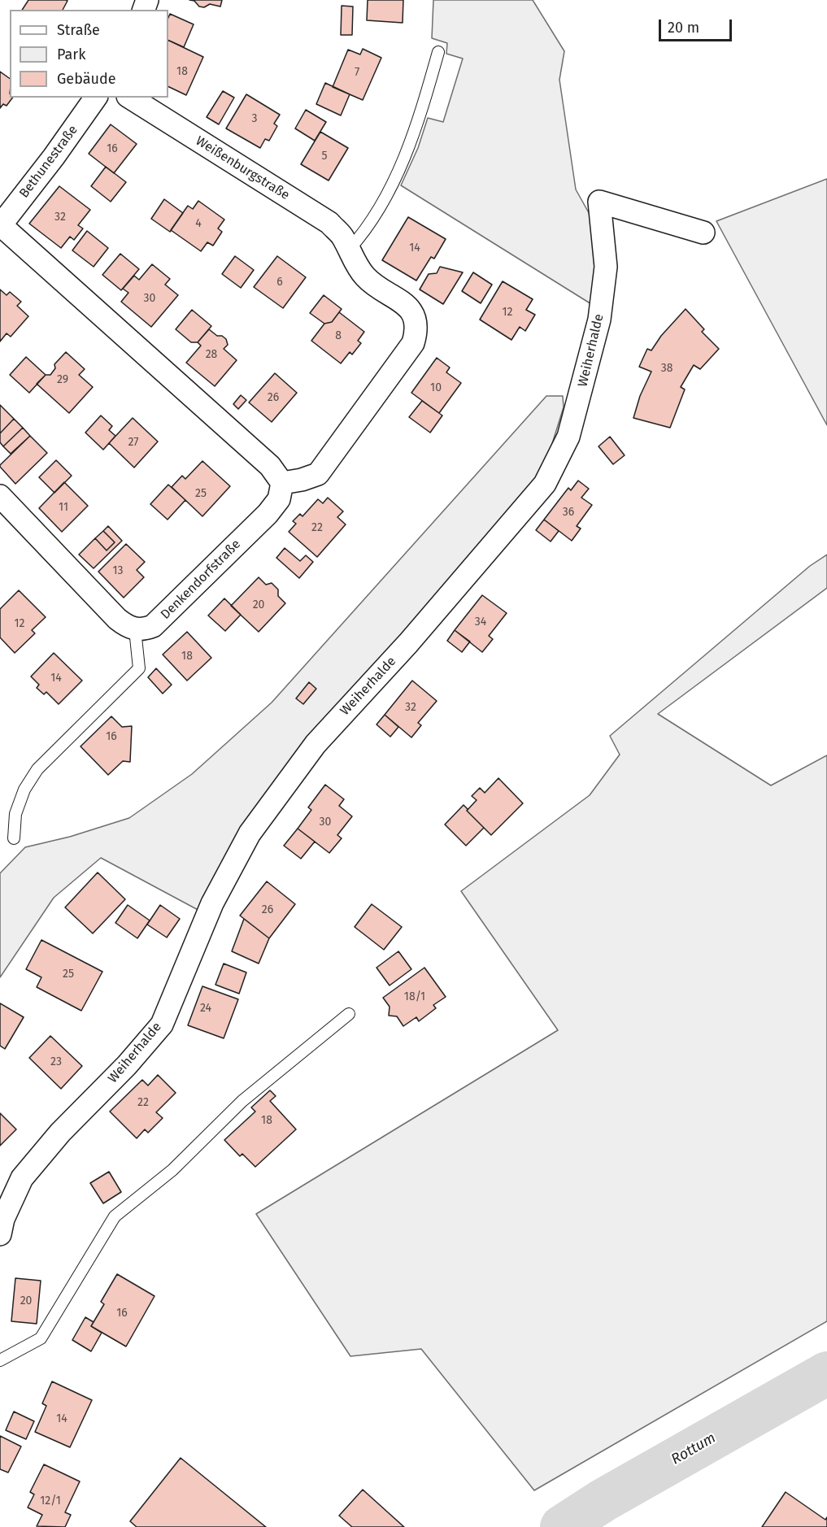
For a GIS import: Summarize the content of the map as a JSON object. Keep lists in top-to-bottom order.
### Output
{
  "streets": {
    "street": [
      "Bethunestraße",
      "Weißenburgstraße",
      "Weiherhalde",
      "Denkendorfstraße"
    ]
  },
  "crossings": [
    ["Weißenburgstraße", "Denkendorfstraße"]
  ],
  "water": ["Rottum"],
  "house_numbers": [
    "18",
    "7",
    "3",
    "16",
    "5",
    "32",
    "4",
    "14",
    "6",
    "30",
    "12",
    "8",
    "28",
    "38",
    "29",
    "10",
    "26",
    "27",
    "25",
    "11",
    "36",
    "22",
    "13",
    "20",
    "34",
    "12",
    "18",
    "14",
    "32",
    "16",
    "30",
    "26",
    "25",
    "18/1",
    "24",
    "23",
    "22",
    "18",
    "20",
    "16",
    "14",
    "12/1"
  ],
  "legend": ["Straße", "Park", "Gebäude"],
  "scale_bar": "20 m"
}
